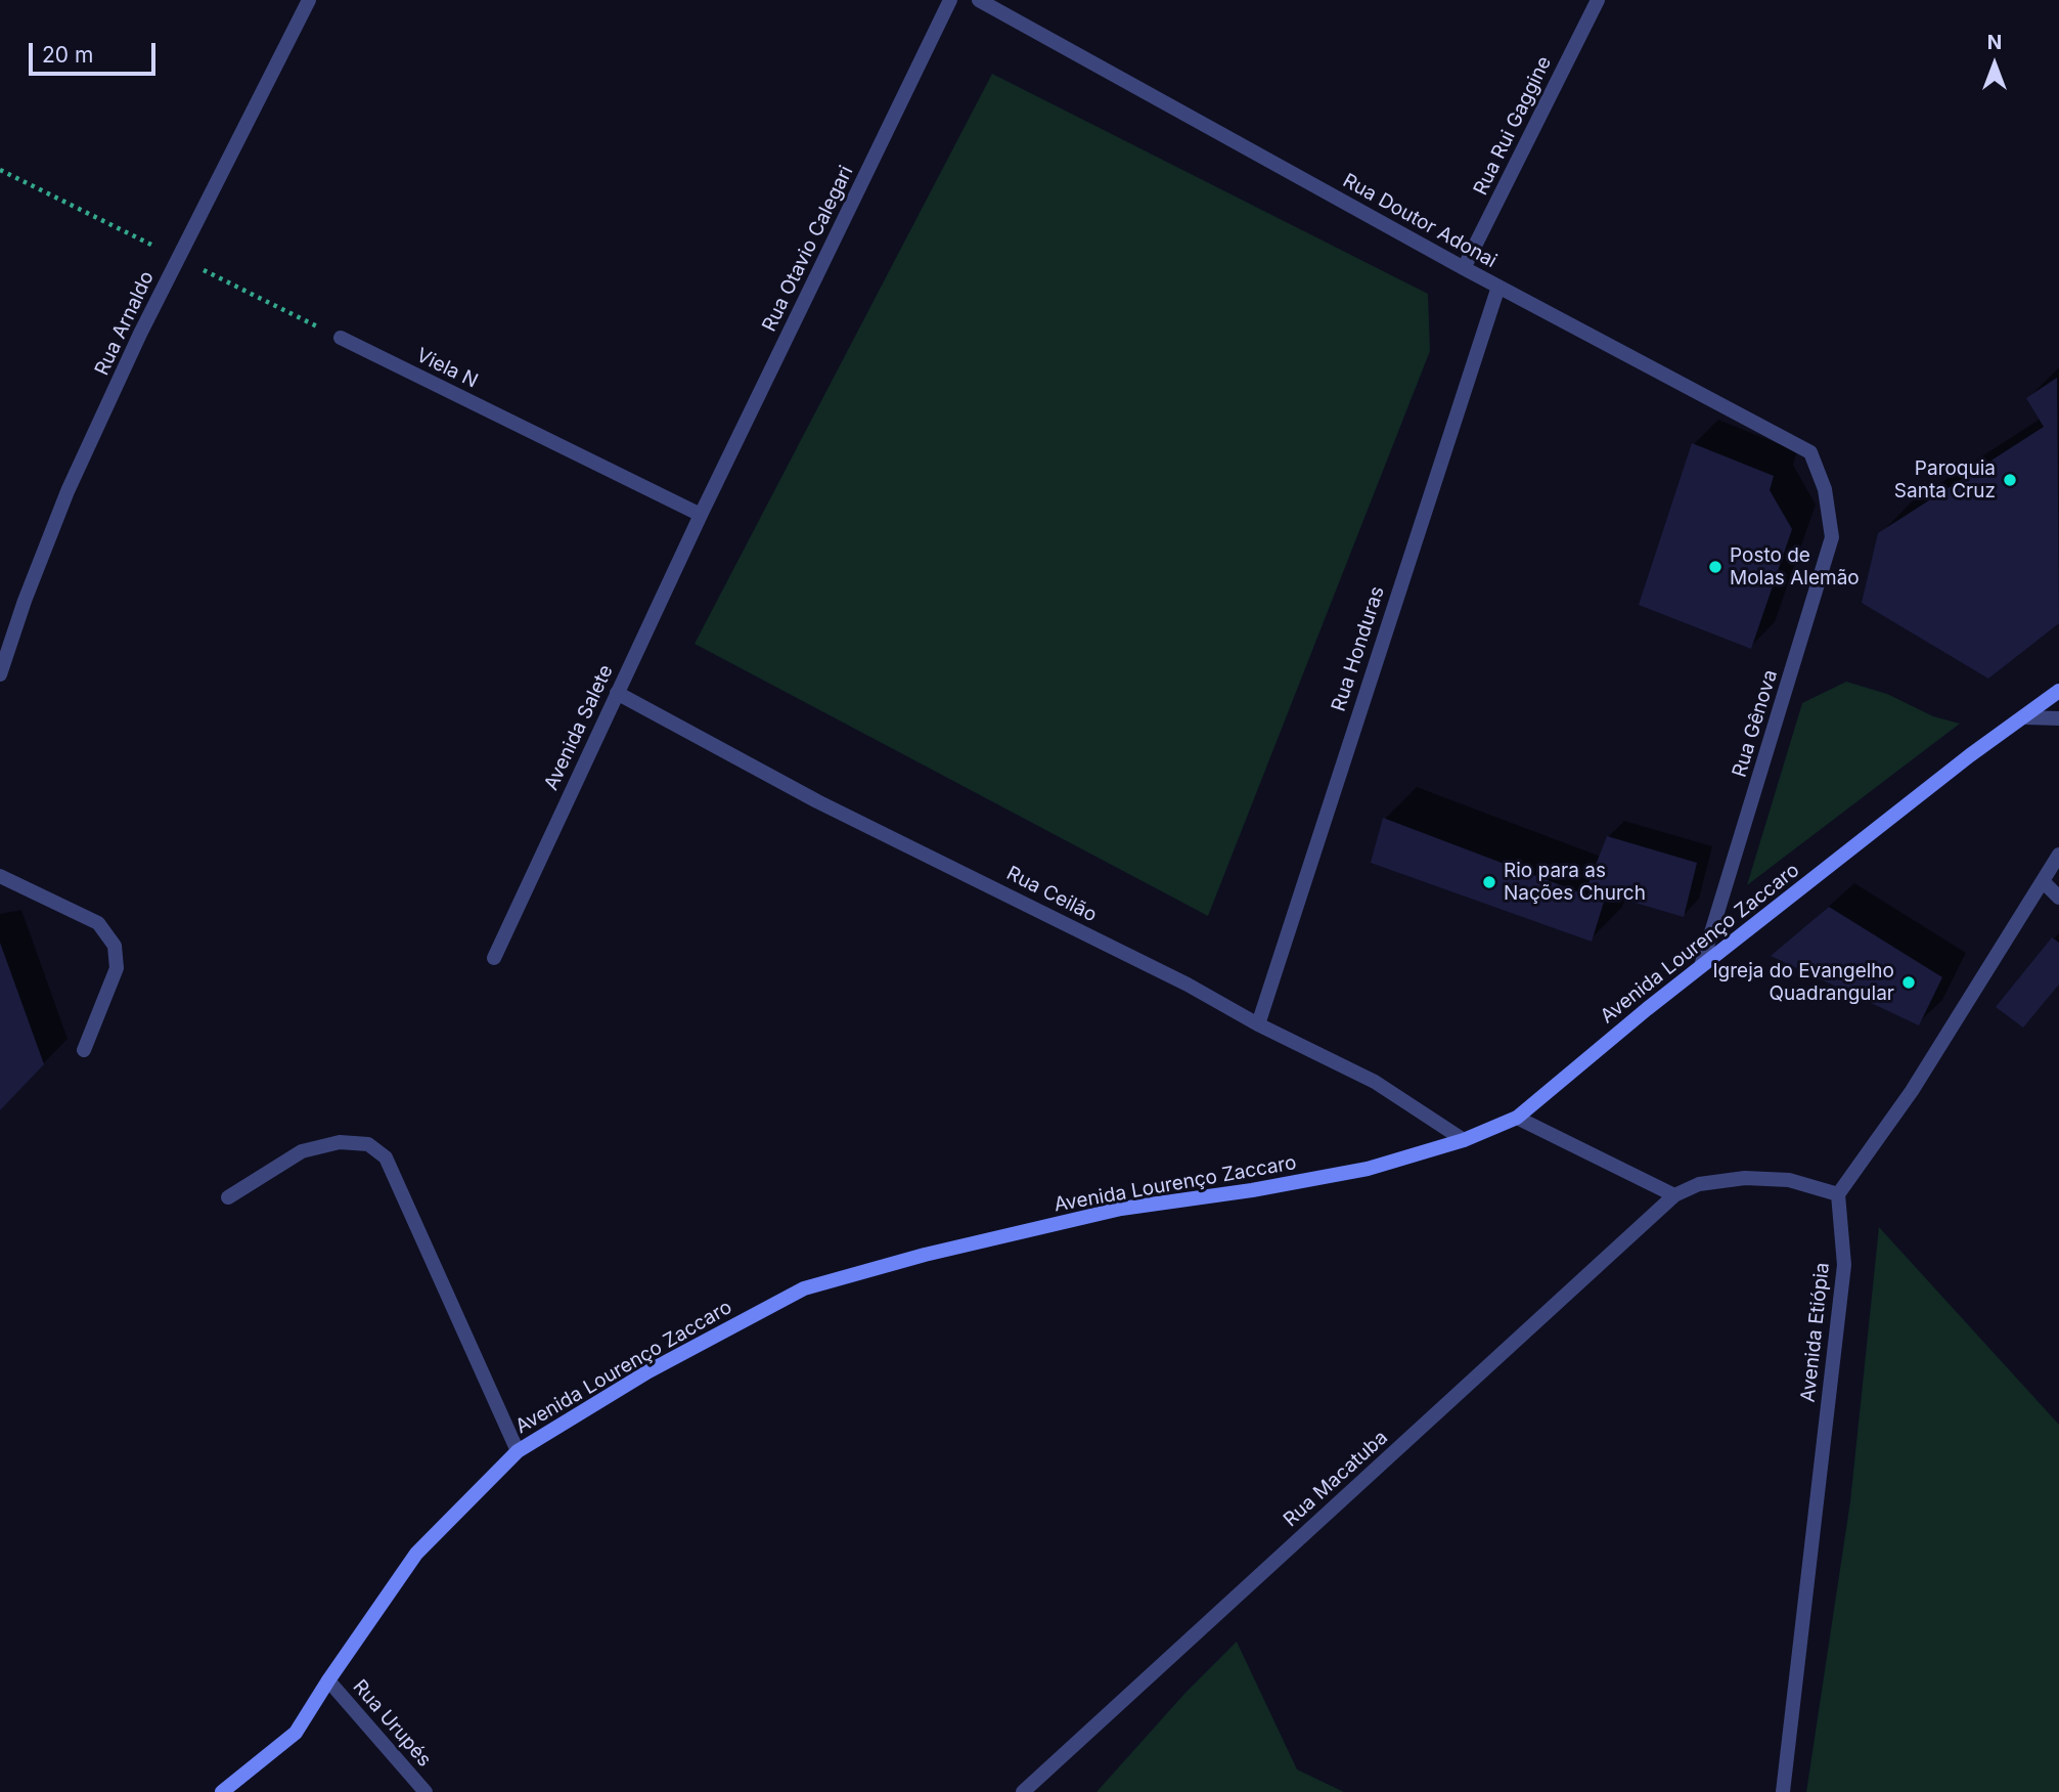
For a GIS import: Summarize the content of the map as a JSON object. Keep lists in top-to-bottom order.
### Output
{
  "streets": {
    "street": [
      "Rua Rui Gaggine",
      "Rua Doutor Adonai",
      "Rua Otavio Calegari",
      "Rua Arnaldo",
      "Viela N",
      "Rua Honduras",
      "Rua Gênova",
      "Avenida Salete",
      "Rua Ceilão",
      "Avenida Lourenço Zaccaro",
      "Avenida Etiópia",
      "Rua Macatuba",
      "Rua Urupés"
    ]
  },
  "crossings": [
    ["Rua Rui Gaggine", "Rua Doutor Adonai"],
    ["Rua Doutor Adonai", "Rua Honduras"],
    ["Rua Doutor Adonai", "Rua Gênova"],
    ["Rua Otavio Calegari", "Viela N"],
    ["Rua Otavio Calegari", "Avenida Salete"],
    ["Viela N", "Avenida Salete"],
    ["Rua Honduras", "Rua Ceilão"],
    ["Rua Gênova", "Avenida Lourenço Zaccaro"],
    ["Avenida Salete", "Rua Ceilão"],
    ["Rua Ceilão", "Avenida Lourenço Zaccaro"],
    ["Avenida Lourenço Zaccaro", "Rua Urupés"]
  ],
  "places": [
    "Paroquia Santa Cruz",
    "Posto de Molas Alemão",
    "Rio para as Nações Church",
    "Igreja do Evangelho Quadrangular"
  ],
  "scale_bar": "20 m",
  "north": "top"
}
